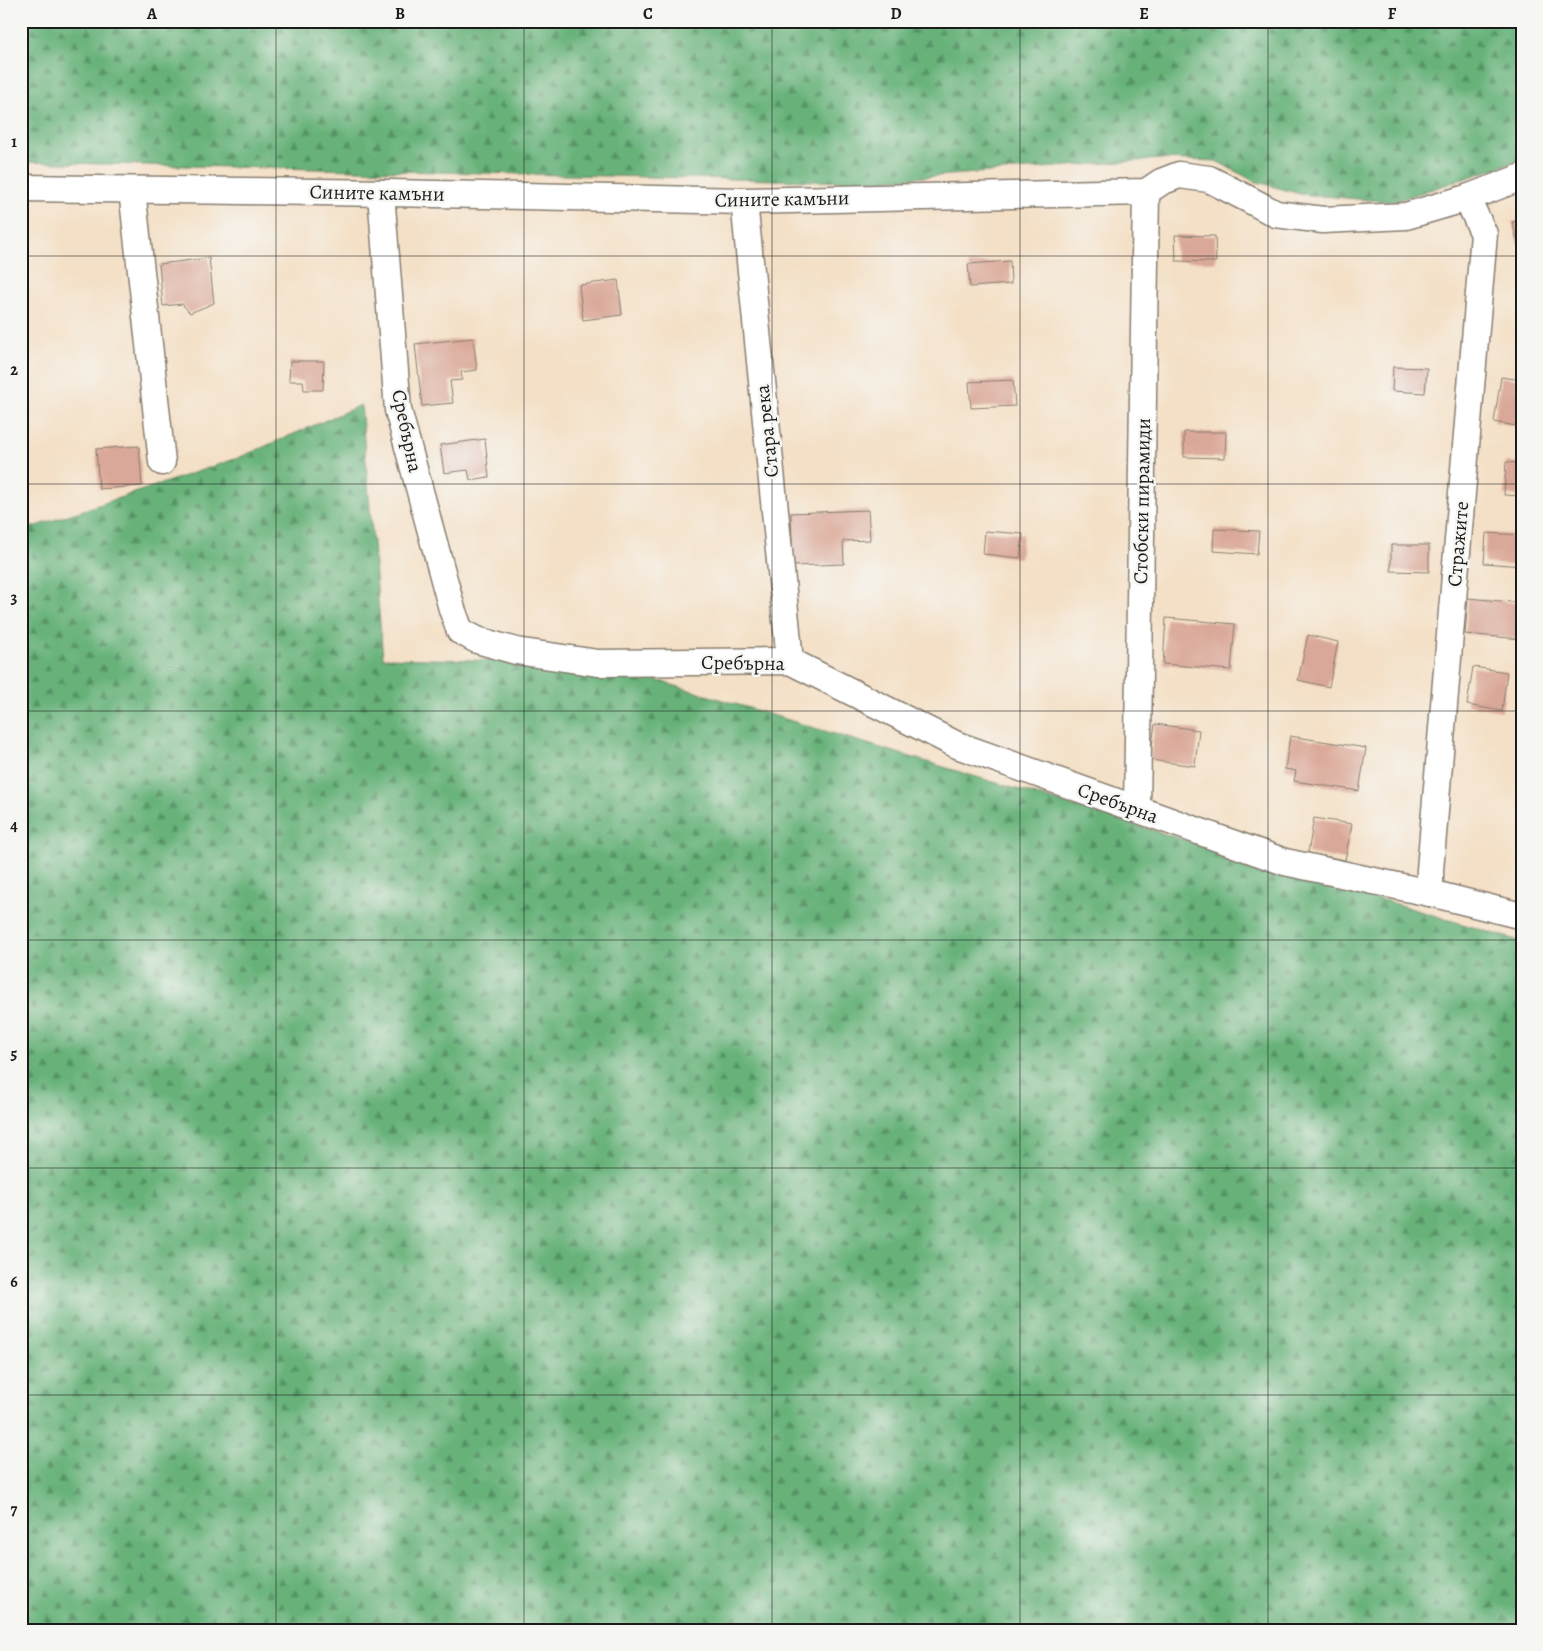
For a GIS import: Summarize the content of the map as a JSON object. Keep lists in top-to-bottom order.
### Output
{
  "streets": {
    "street": [
      "Сините камъни",
      "Сребърна",
      "Стара река",
      "Стобски пирамиди",
      "Стражите"
    ]
  },
  "crossings": [
    ["Сините камъни", "Сребърна"],
    ["Сините камъни", "Стара река"],
    ["Сините камъни", "Стобски пирамиди"],
    ["Сините камъни", "Стражите"],
    ["Сребърна", "Стара река"],
    ["Сребърна", "Стобски пирамиди"],
    ["Сребърна", "Стражите"]
  ],
  "grid": {
    "columns": [
      "A",
      "B",
      "C",
      "D",
      "E",
      "F"
    ],
    "rows": [
      "1",
      "2",
      "3",
      "4",
      "5",
      "6",
      "7"
    ]
  }
}
